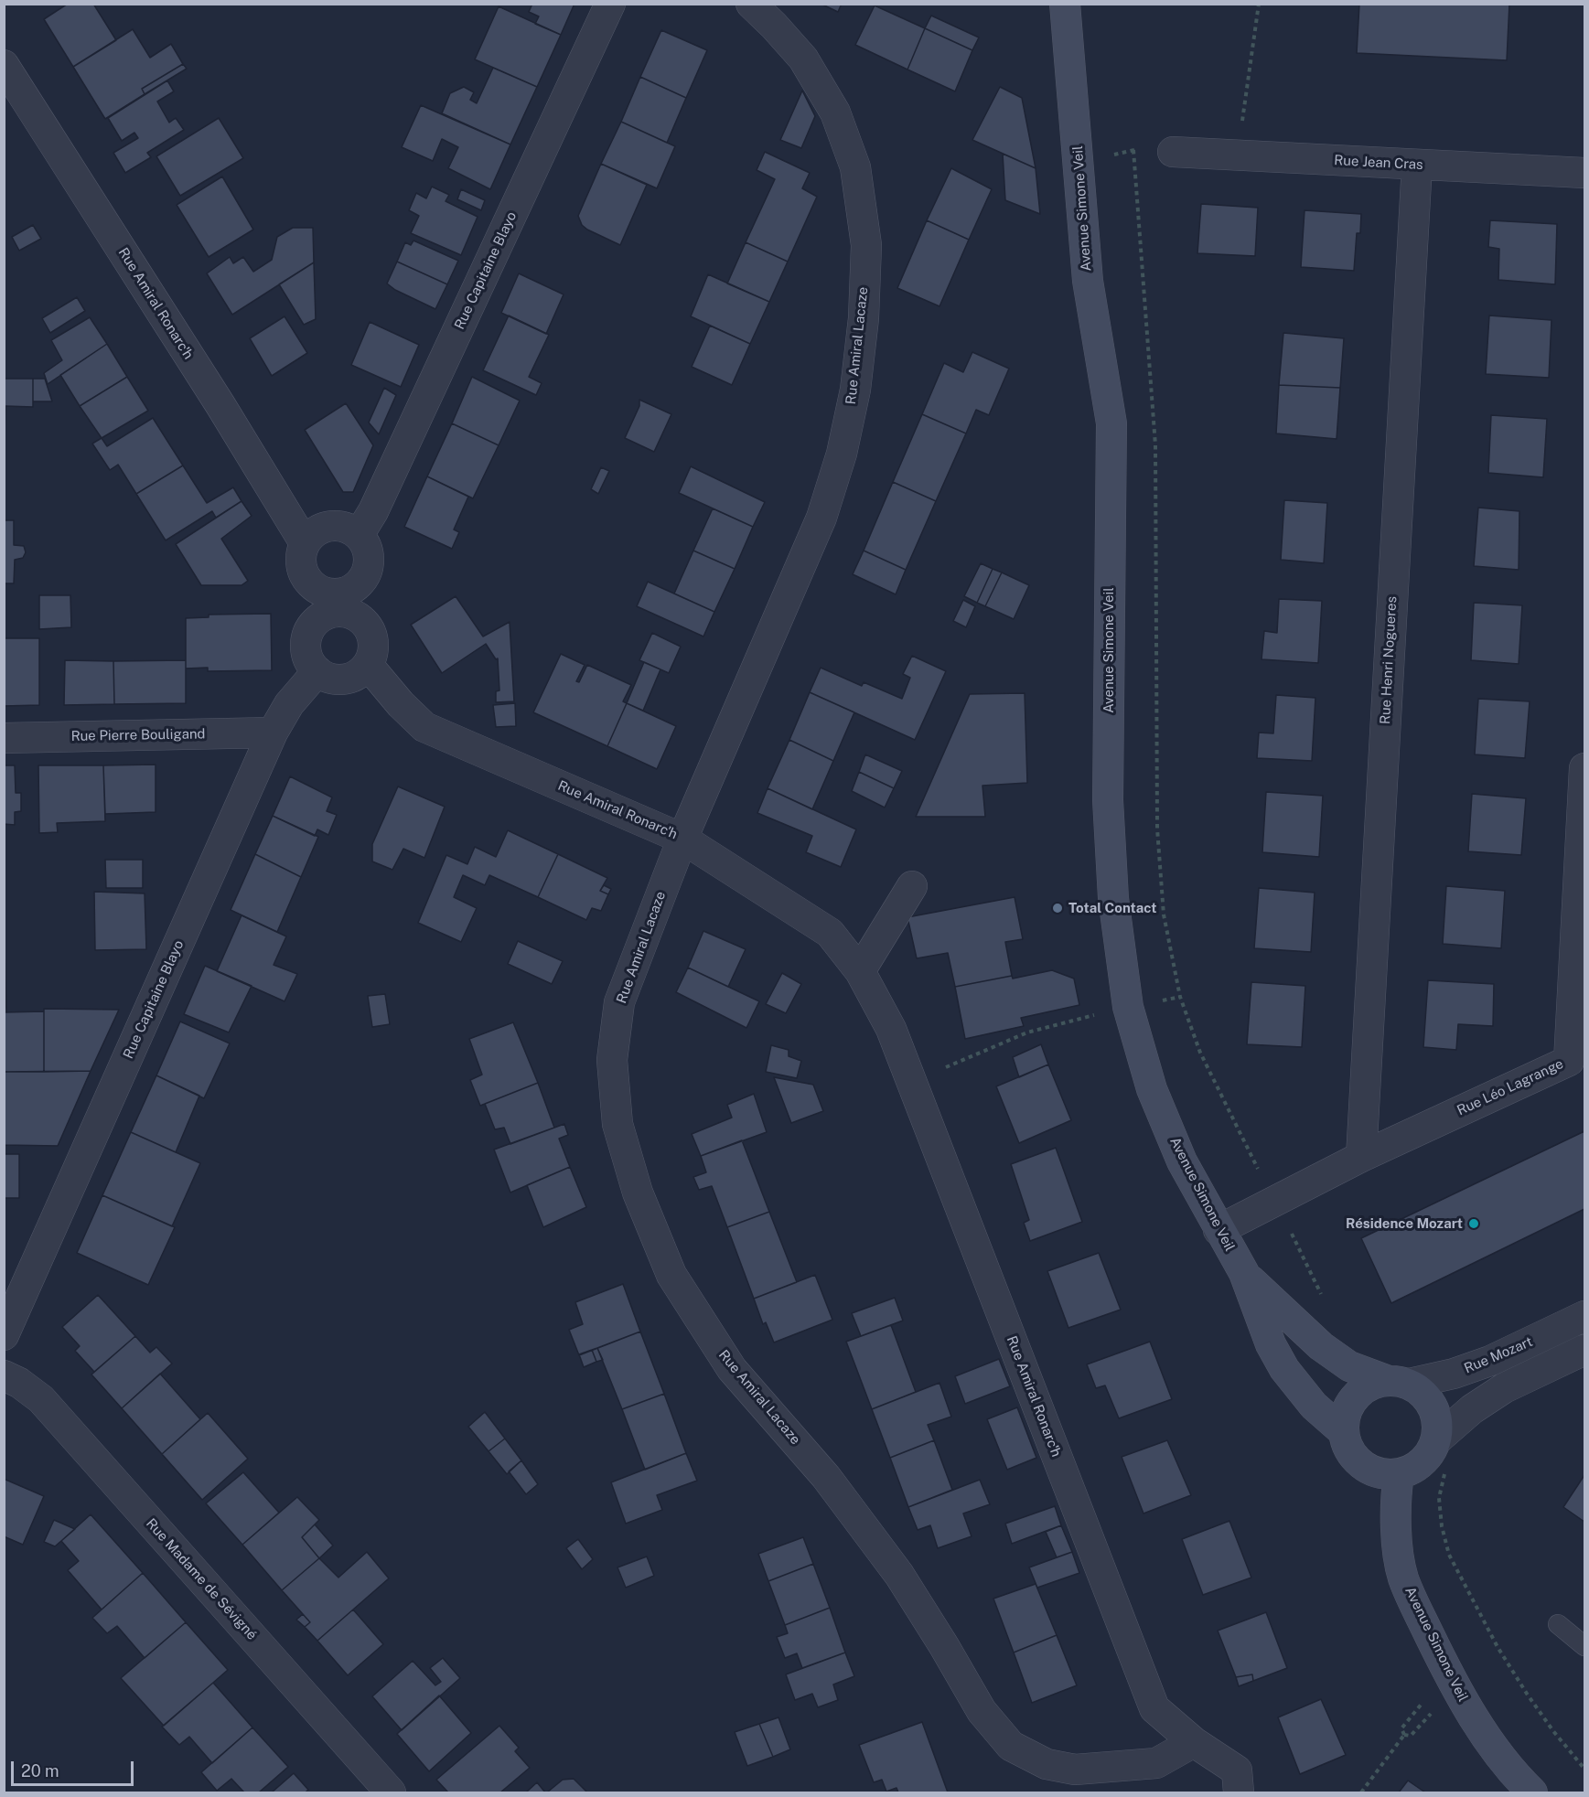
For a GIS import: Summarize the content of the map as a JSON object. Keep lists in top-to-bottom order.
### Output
{
  "streets": {
    "main road": ["Avenue Simone Veil"],
    "street": [
      "Rue Jean Cras",
      "Rue Capitaine Blayo",
      "Rue Amiral Ronarc'h",
      "Rue Amiral Lacaze",
      "Rue Henri Nogueres",
      "Rue Pierre Bouligand",
      "Rue Léo Lagrange",
      "Rue Mozart",
      "Rue Madame de Sévigné"
    ]
  },
  "crossings": [
    ["Rue Jean Cras", "Rue Henri Nogueres"],
    ["Avenue Simone Veil", "Rue Léo Lagrange"],
    ["Avenue Simone Veil", "Rue Mozart"],
    ["Rue Capitaine Blayo", "Rue Amiral Ronarc'h"],
    ["Rue Capitaine Blayo", "Rue Pierre Bouligand"],
    ["Rue Amiral Ronarc'h", "Rue Amiral Lacaze"],
    ["Rue Henri Nogueres", "Rue Léo Lagrange"]
  ],
  "places": ["Total Contact", "Résidence Mozart"],
  "scale_bar": "20 m"
}
